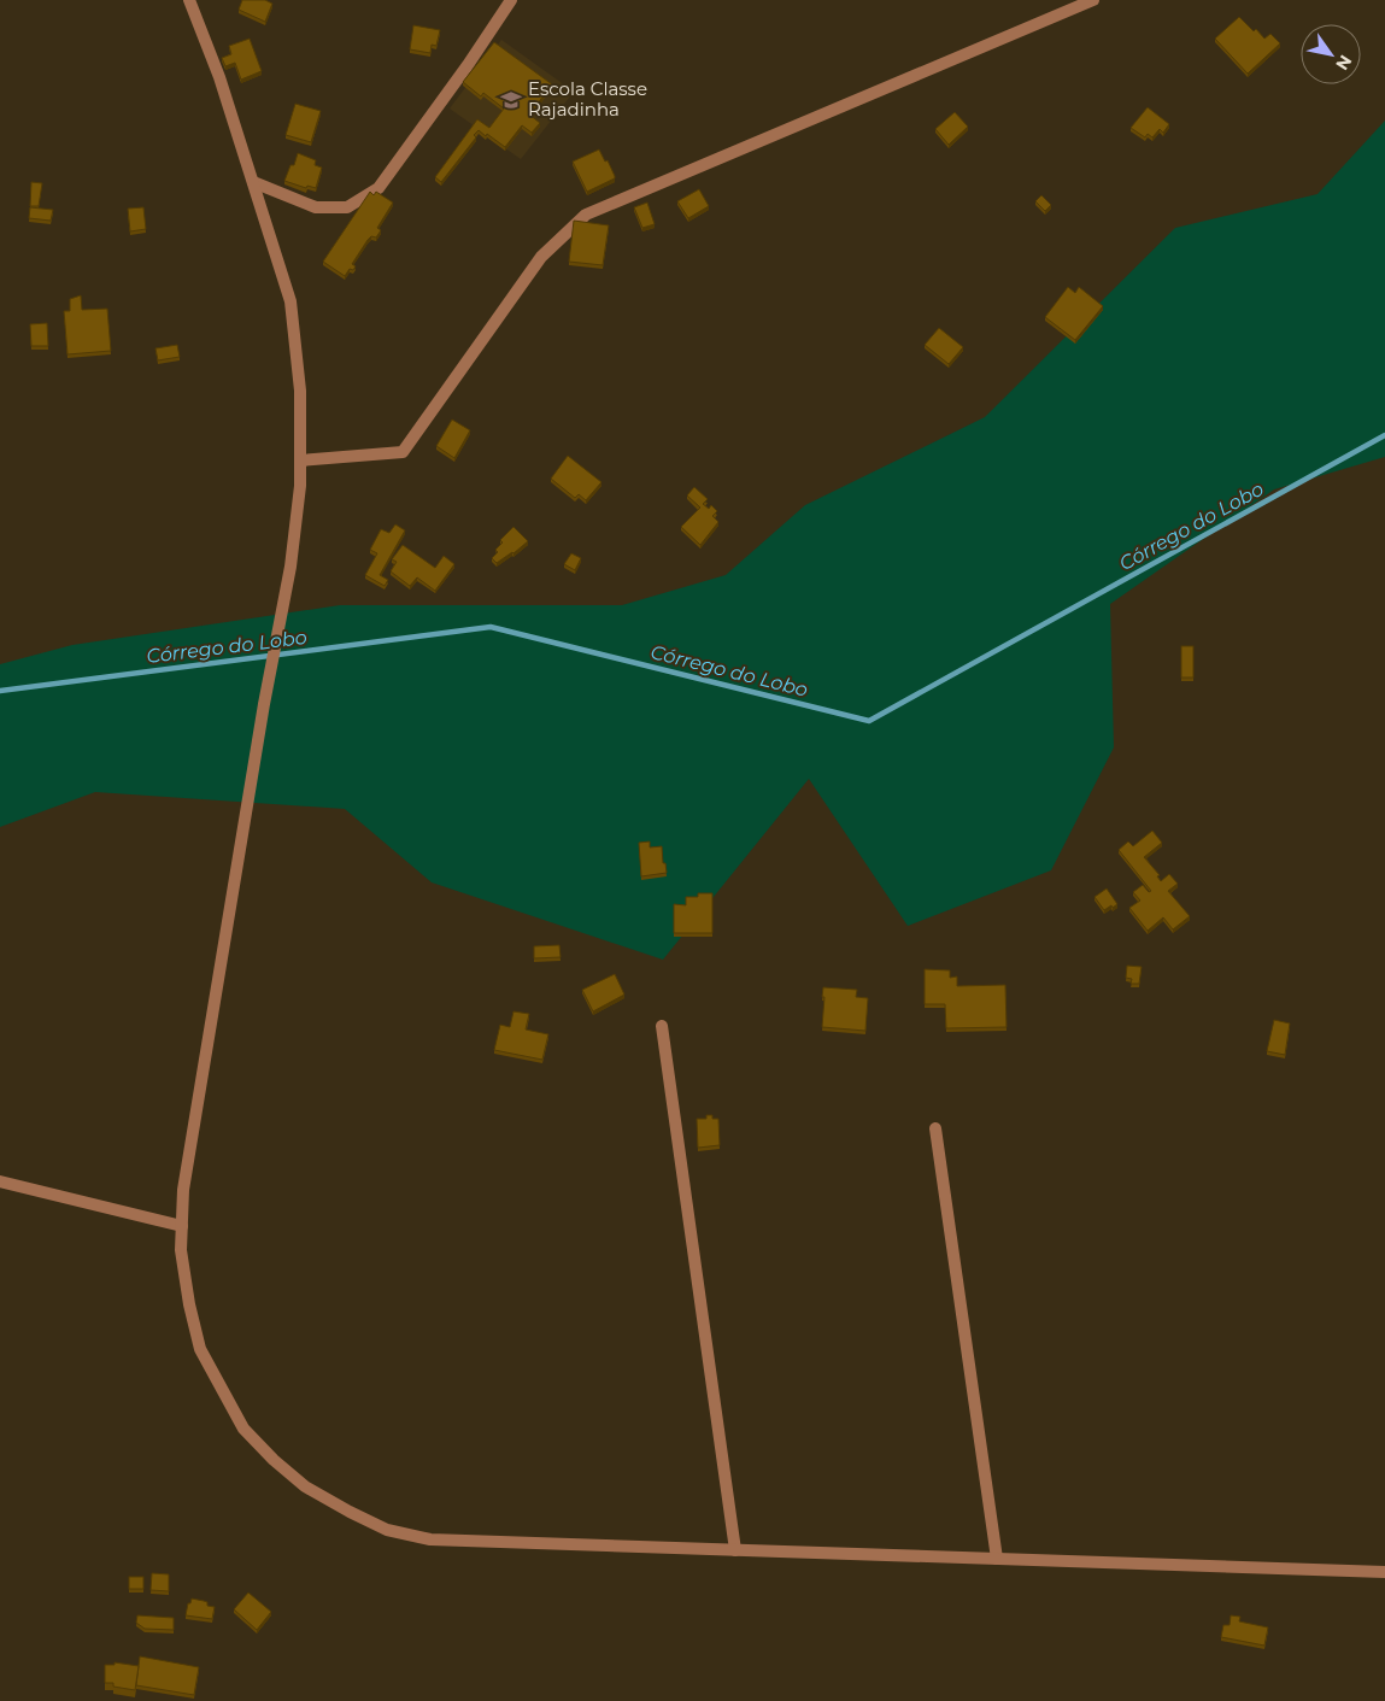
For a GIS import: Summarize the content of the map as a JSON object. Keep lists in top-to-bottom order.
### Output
{
  "water": ["Córrego do Lobo"],
  "places": {
    "school or university": ["Escola Classe Rajadinha"]
  },
  "north": "bottom right"
}
